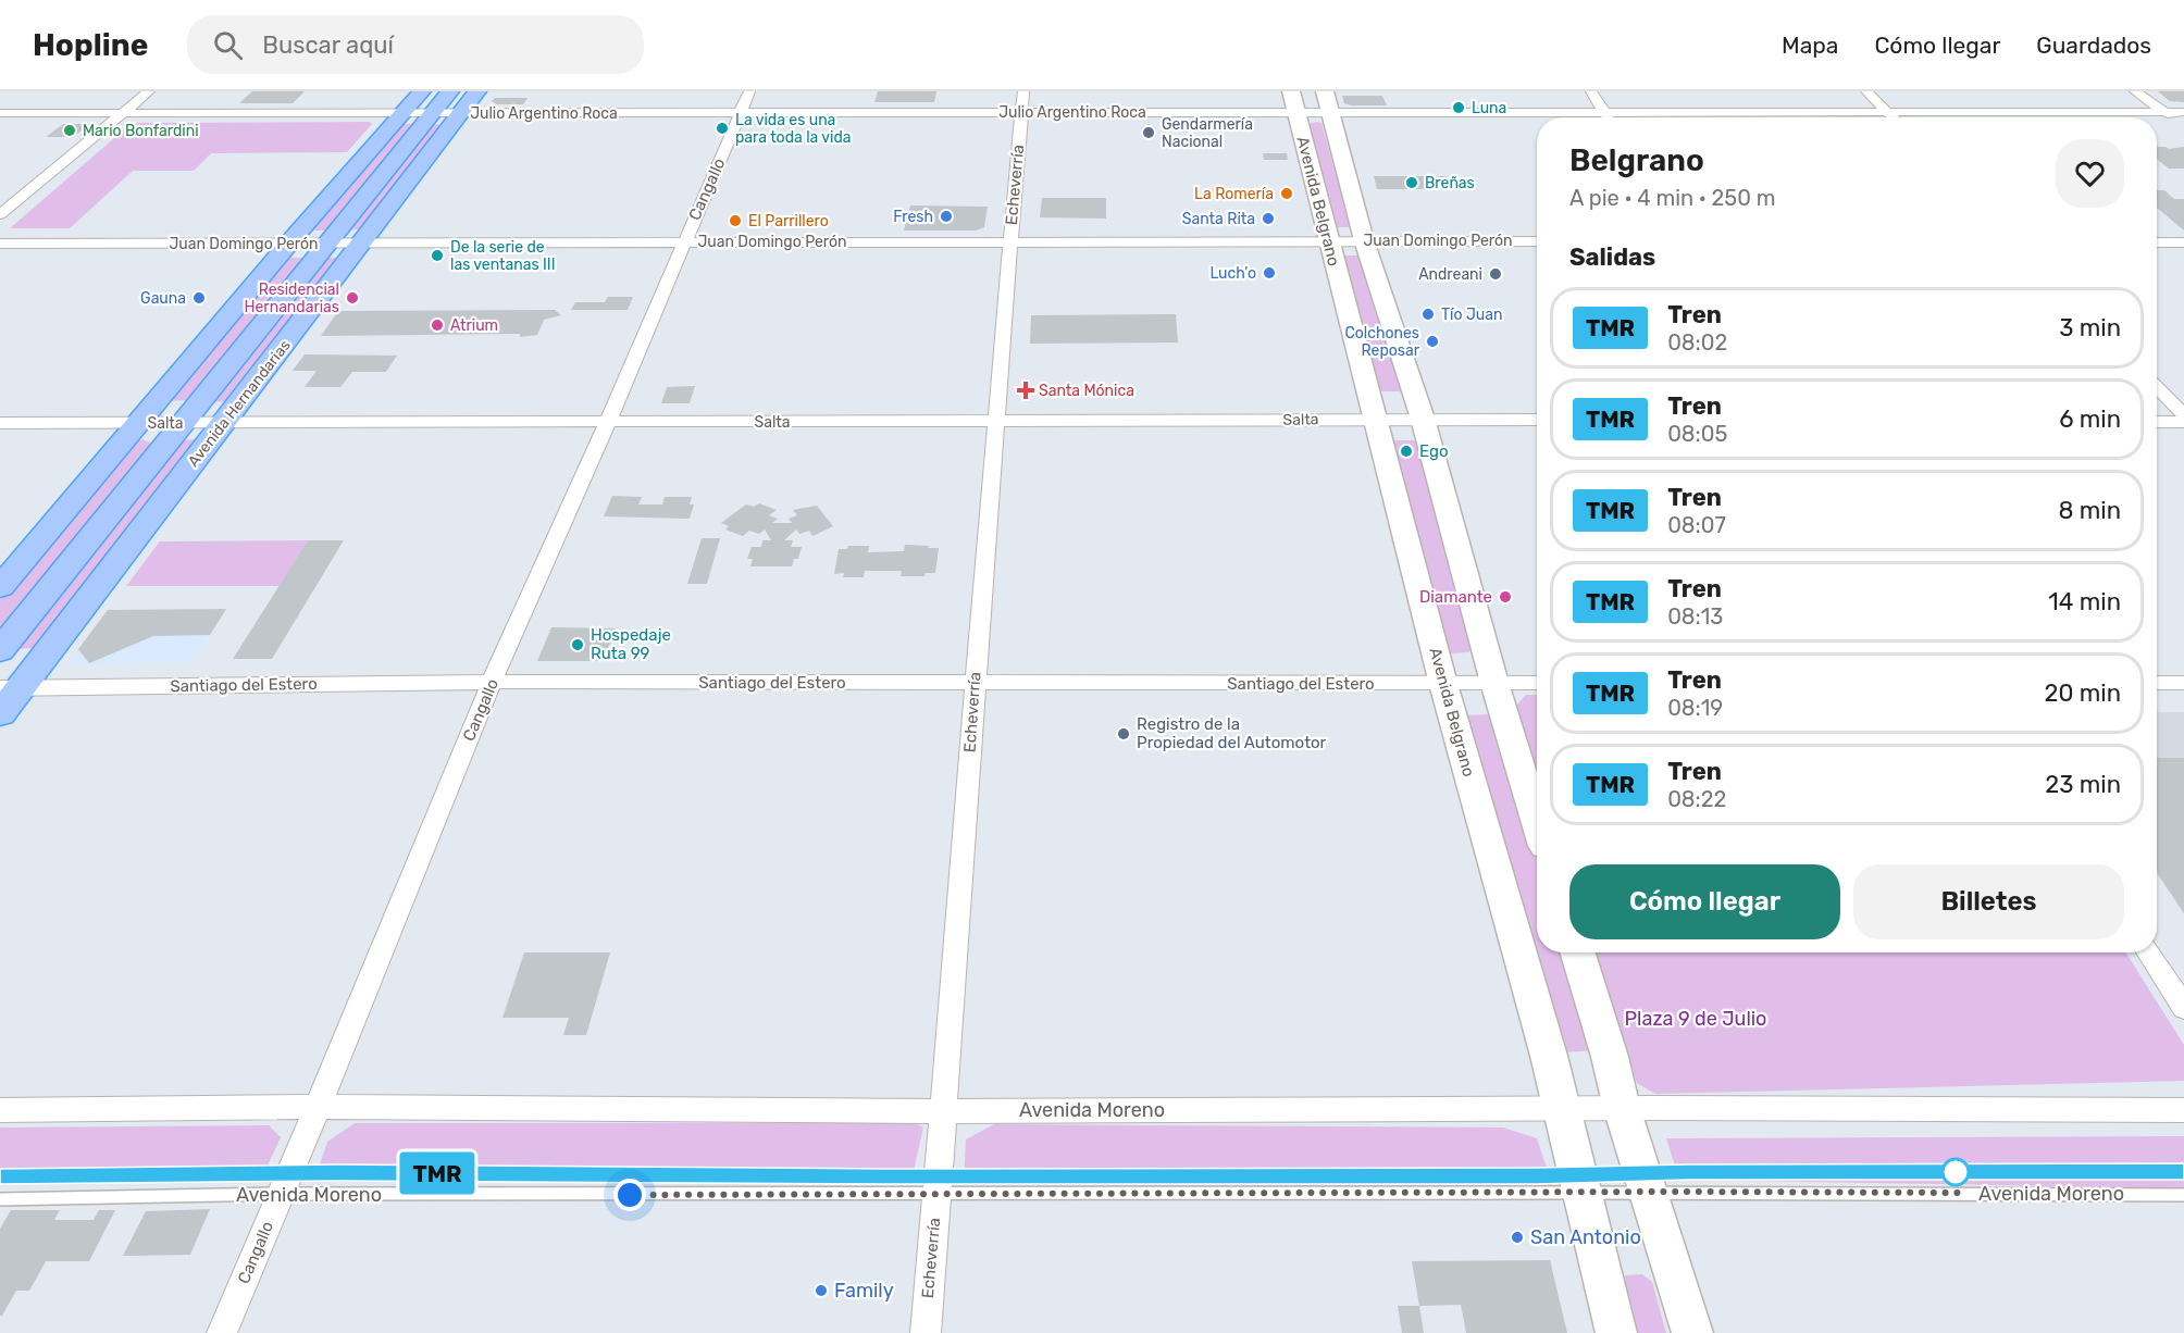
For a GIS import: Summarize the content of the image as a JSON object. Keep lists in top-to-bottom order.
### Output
{
  "streets": {
    "main road": ["Avenida Belgrano", "Avenida Hernandarias"],
    "street": [
      "Julio Argentino Roca",
      "Echeverría",
      "Cangallo",
      "Juan Domingo Perón",
      "Salta",
      "Santiago del Estero",
      "Avenida Moreno"
    ]
  },
  "crossings": [
    ["Julio Argentino Roca", "Echeverría"],
    ["Julio Argentino Roca", "Cangallo"],
    ["Julio Argentino Roca", "Avenida Belgrano"],
    ["Julio Argentino Roca", "Avenida Hernandarias"],
    ["Echeverría", "Juan Domingo Perón"],
    ["Echeverría", "Salta"],
    ["Echeverría", "Santiago del Estero"],
    ["Echeverría", "Avenida Moreno"],
    ["Cangallo", "Juan Domingo Perón"],
    ["Cangallo", "Salta"],
    ["Cangallo", "Santiago del Estero"],
    ["Cangallo", "Avenida Moreno"],
    ["Avenida Belgrano", "Juan Domingo Perón"],
    ["Avenida Belgrano", "Salta"],
    ["Avenida Belgrano", "Santiago del Estero"],
    ["Avenida Belgrano", "Avenida Moreno"],
    ["Juan Domingo Perón", "Avenida Hernandarias"],
    ["Avenida Hernandarias", "Salta"],
    ["Avenida Hernandarias", "Santiago del Estero"]
  ],
  "parks": ["Plaza 9 de Julio"],
  "places": {
    "other": [
      "Luna",
      "La vida es una para toda la vida",
      "Mario Bonfardini",
      "Gendarmería Nacional",
      "Breñas",
      "La Romería",
      "Fresh",
      "Santa Rita",
      "El Parrillero",
      "De la serie de las ventanas III",
      "Luch'o",
      "Andreani",
      "Gauna",
      "Residencial Hernandarias",
      "Tío Juan",
      "Atrium",
      "Colchones Reposar",
      "Ego",
      "Diamante",
      "Hospedaje Ruta 99",
      "Registro de la Propiedad del Automotor",
      "San Antonio",
      "Family"
    ],
    "health": ["Santa Mónica"]
  },
  "page": {
    "header": "Hopline",
    "search": "Buscar aquí",
    "nav": ["Mapa", "Cómo llegar", "Guardados"],
    "on_map": "TMR",
    "heading": [
      ["Belgrano", "A pie · 4 min · 250 m"],
      "Salidas"
    ],
    "list": [
      {
        "mark": "TMR",
        "name": "Tren",
        "note": "08:02",
        "value": "3 min"
      },
      {
        "mark": "TMR",
        "name": "Tren",
        "note": "08:05",
        "value": "6 min"
      },
      {
        "mark": "TMR",
        "name": "Tren",
        "note": "08:07",
        "value": "8 min"
      },
      {
        "mark": "TMR",
        "name": "Tren",
        "note": "08:13",
        "value": "14 min"
      },
      {
        "mark": "TMR",
        "name": "Tren",
        "note": "08:19",
        "value": "20 min"
      },
      {
        "mark": "TMR",
        "name": "Tren",
        "note": "08:22",
        "value": "23 min"
      }
    ],
    "buttons": ["Cómo llegar", "Billetes"]
  }
}
